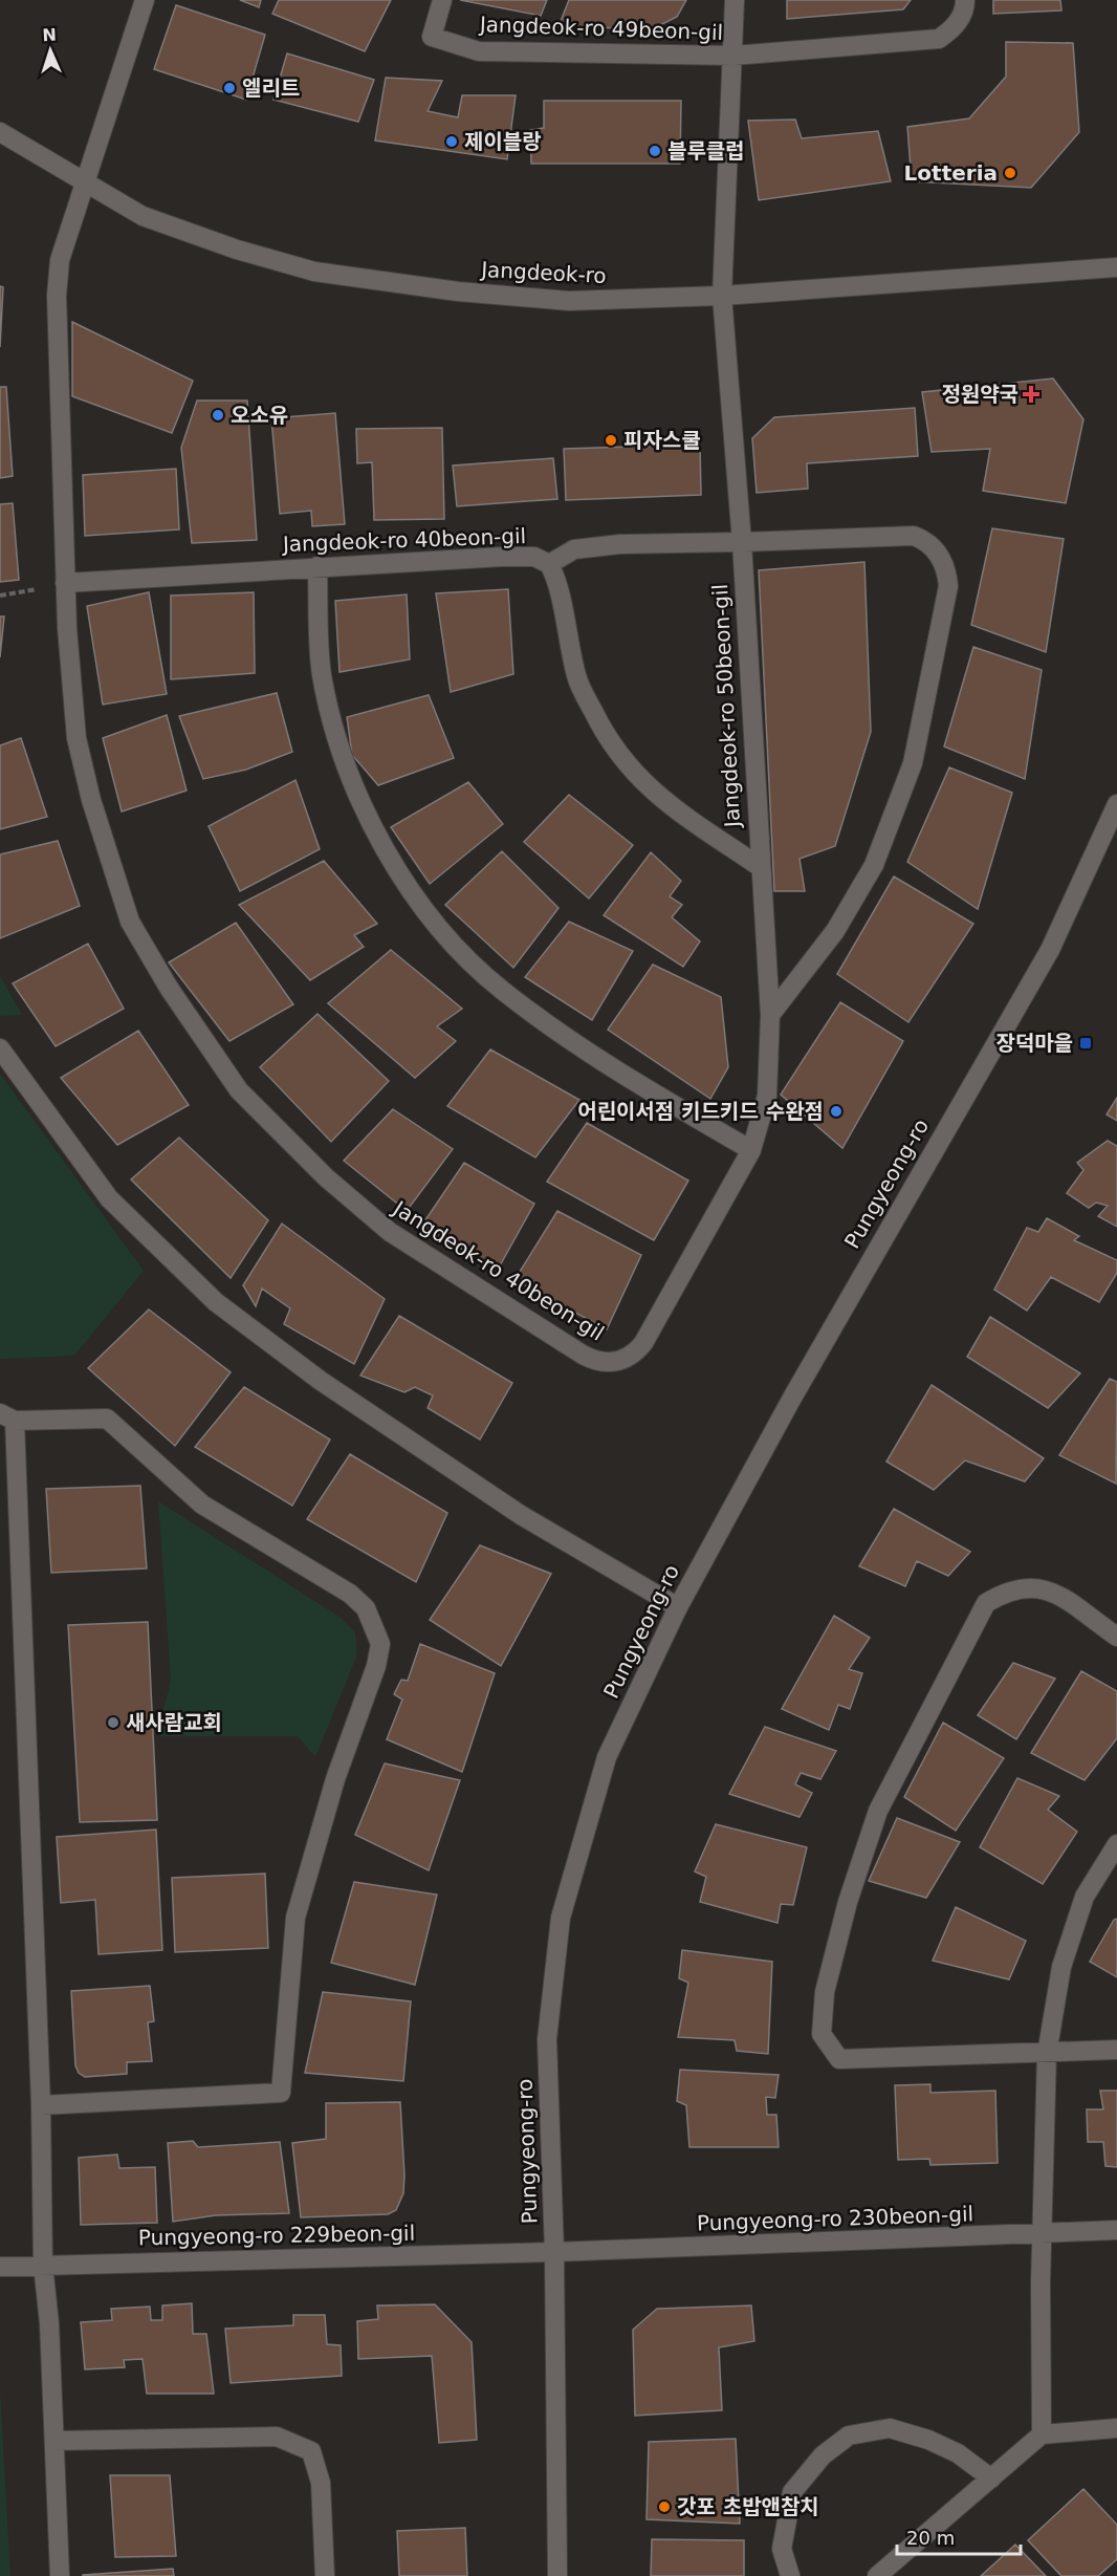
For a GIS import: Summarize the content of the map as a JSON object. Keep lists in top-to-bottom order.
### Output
{
  "streets": {
    "street": [
      "Jangdeok-ro 49beon-gil",
      "Jangdeok-ro",
      "Jangdeok-ro 40beon-gil",
      "Jangdeok-ro 50beon-gil",
      "Pungyeong-ro",
      "Pungyeong-ro 230beon-gil",
      "Pungyeong-ro 229beon-gil"
    ]
  },
  "crossings": [
    ["Jangdeok-ro 49beon-gil", "Jangdeok-ro"],
    ["Jangdeok-ro 49beon-gil", "Jangdeok-ro 50beon-gil"],
    ["Jangdeok-ro", "Jangdeok-ro 40beon-gil"],
    ["Jangdeok-ro", "Jangdeok-ro 50beon-gil"],
    ["Jangdeok-ro 40beon-gil", "Jangdeok-ro 50beon-gil"],
    ["Pungyeong-ro", "Pungyeong-ro 230beon-gil"],
    ["Pungyeong-ro", "Pungyeong-ro 229beon-gil"],
    ["Pungyeong-ro 230beon-gil", "Pungyeong-ro 229beon-gil"]
  ],
  "places": {
    "other": [
      "엘리트",
      "제이블랑",
      "블루클럽",
      "Lotteria",
      "오소유",
      "피자스쿨",
      "어린이서점 키드키드 수완점",
      "새사람교회",
      "갓포 초밥앤참치"
    ],
    "health": ["정원약국"],
    "transit": ["장덕마을"]
  },
  "scale_bar": "20 m",
  "north": "top"
}
